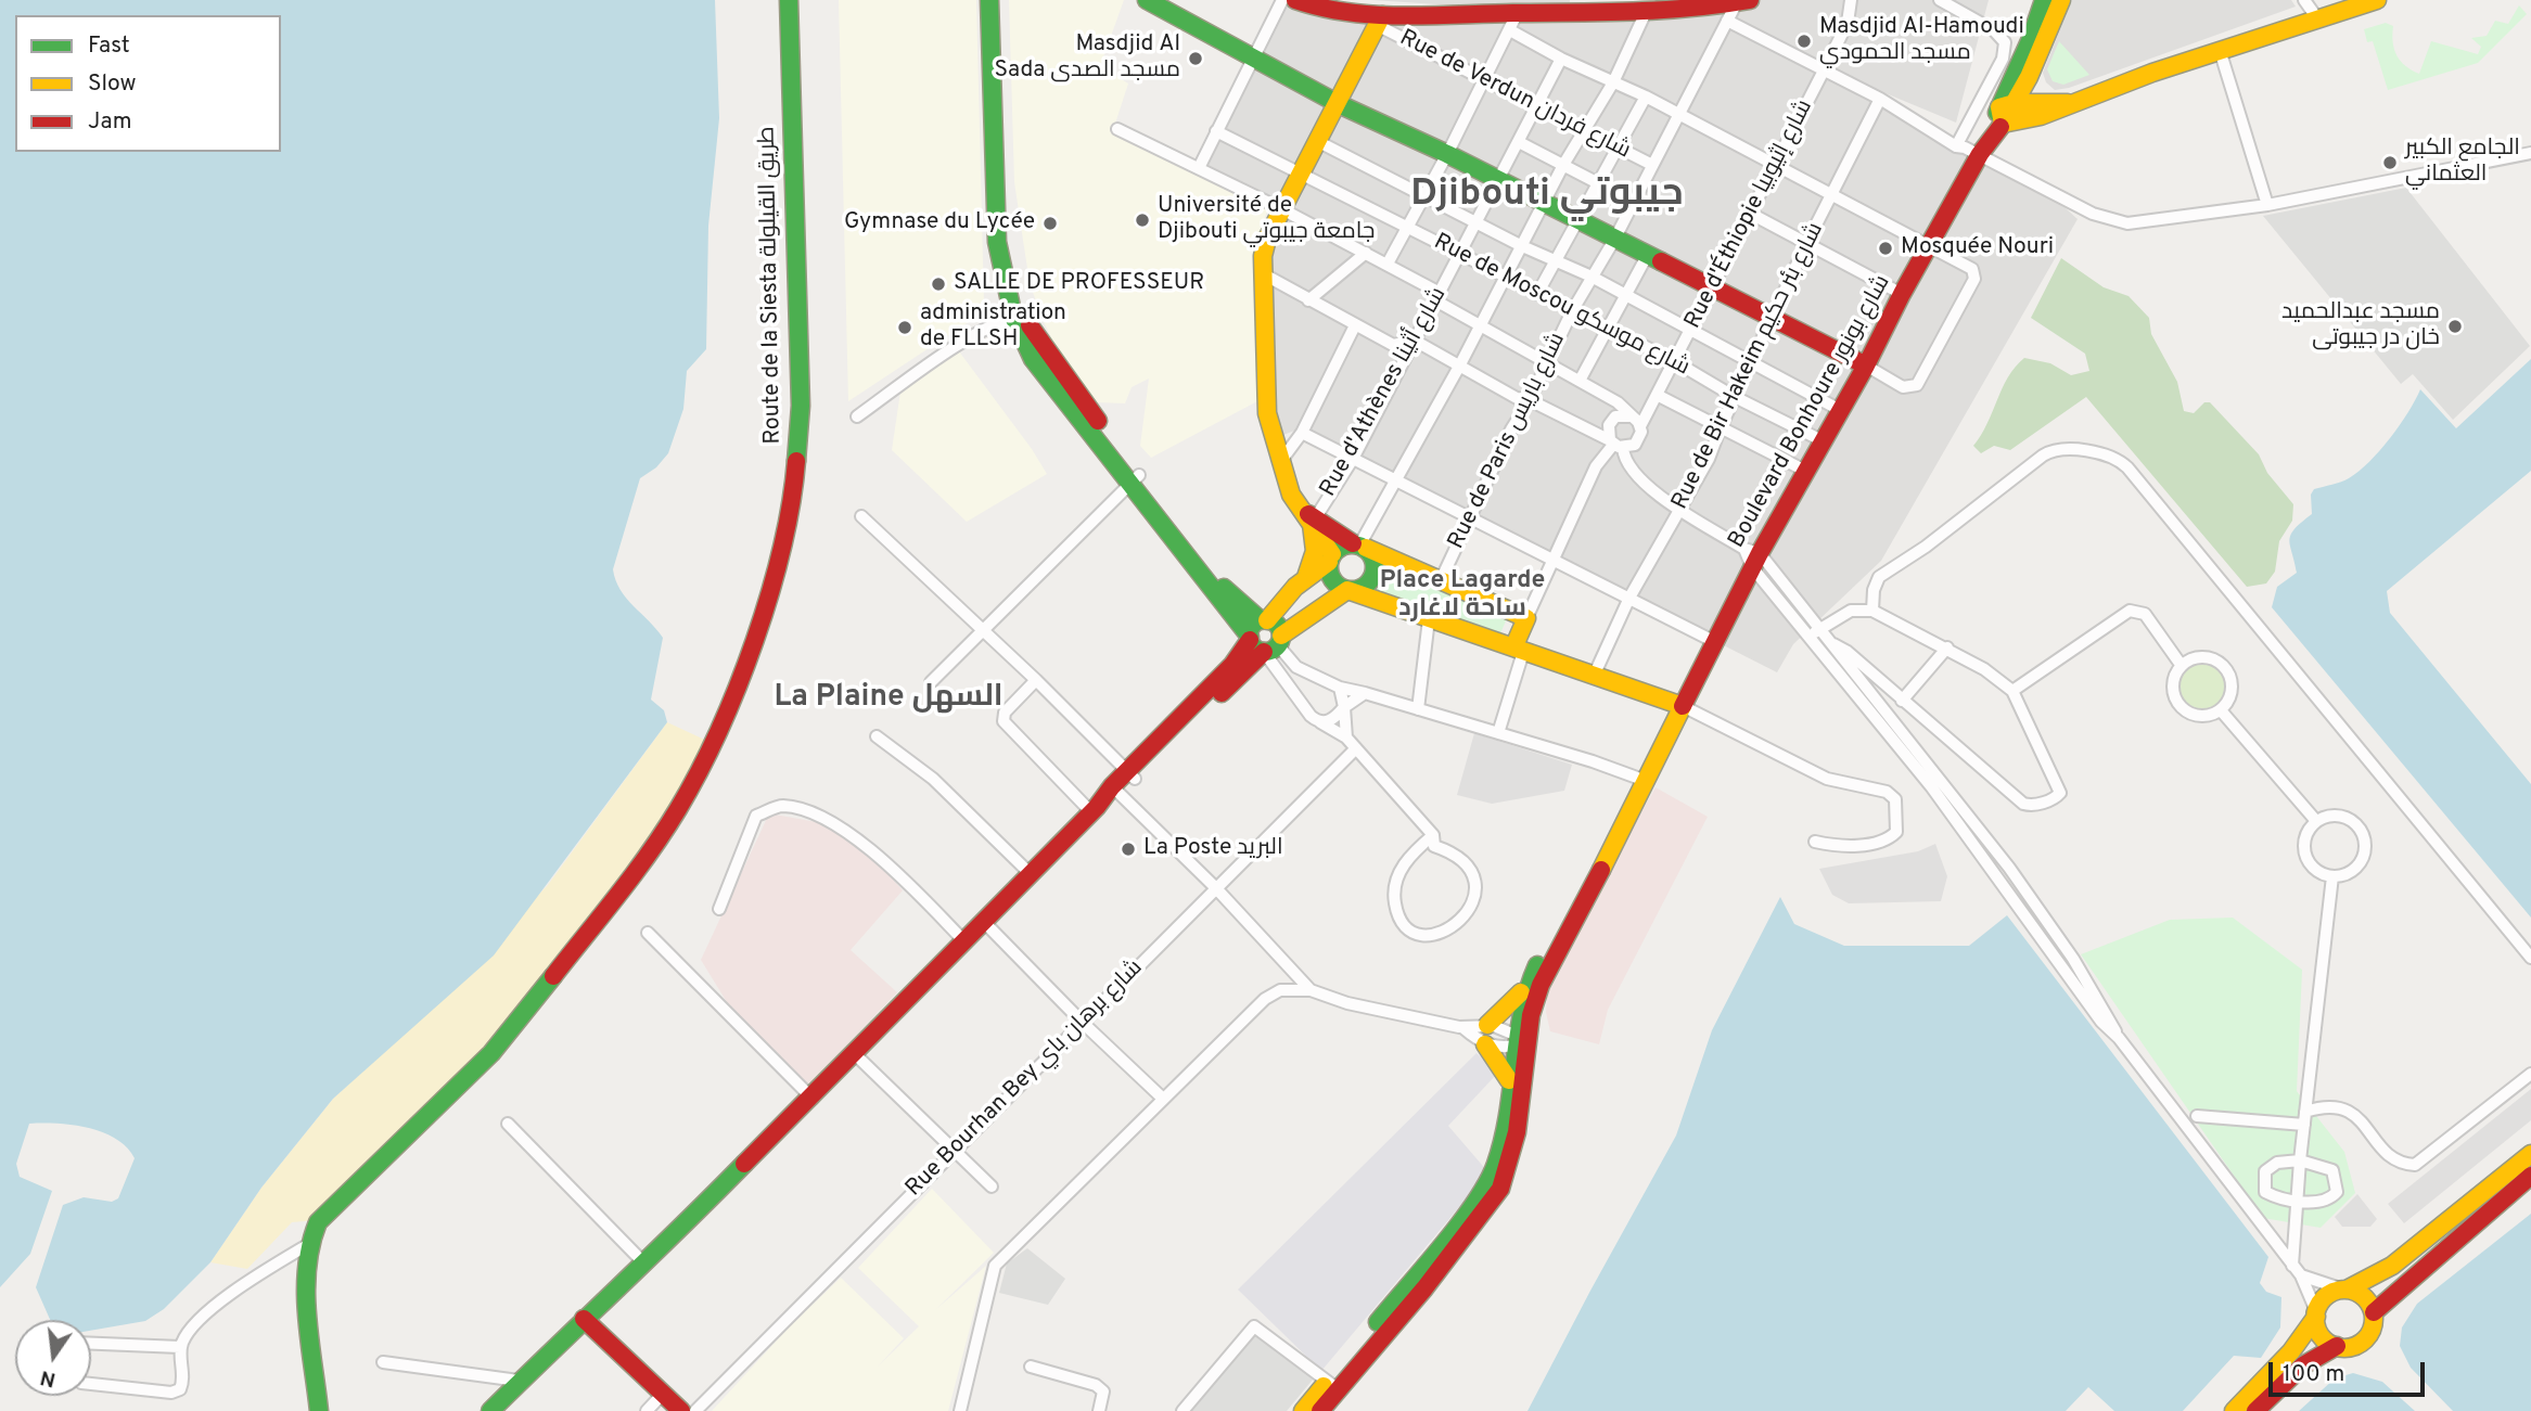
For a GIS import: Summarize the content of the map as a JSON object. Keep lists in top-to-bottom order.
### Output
{
  "streets": {
    "main road": ["Route de la Siesta طريق القيلولة", "Boulevard Bonhoure شارع بونور"],
    "street": [
      "Rue de Verdun شارع فردان",
      "Rue d'Éthiopie شارع إثيوبيا",
      "Rue de Moscou شارع موسكو",
      "Rue de Bir Hakeim شارع بئر حكيم",
      "Rue d'Athènes شارع أثينا",
      "Rue de Paris شارع باريس",
      "Rue Bourhan Bey شارع برهان باي"
    ]
  },
  "crossings": [
    ["Rue de Verdun شارع فردان", "Rue d'Athènes شارع أثينا"],
    ["Rue de Verdun شارع فردان", "Rue de Paris شارع باريس"],
    ["Rue d'Éthiopie شارع إثيوبيا", "Rue de Moscou شارع موسكو"],
    ["Rue de Moscou شارع موسكو", "Rue de Bir Hakeim شارع بئر حكيم"],
    ["Rue de Moscou شارع موسكو", "Rue d'Athènes شارع أثينا"],
    ["Rue de Moscou شارع موسكو", "Boulevard Bonhoure شارع بونور"],
    ["Rue de Moscou شارع موسكو", "Rue de Paris شارع باريس"]
  ],
  "districts": ["Djibouti جيبوتي", "Place Lagarde ساحة لاغارد", "La Plaine السهل"],
  "places": [
    "Masdjid Al-Hamoudi مسجد الحمودي",
    "Masdjid Al Sada مسجد الصدى",
    "الجامع الكبير العثماني",
    "Université de Djibouti جامعة جيبوتي",
    "Gymnase du Lycée",
    "Mosquée Nouri",
    "SALLE DE PROFESSEUR",
    "مسجد عبدالحمید خان در جیبوتی",
    "administration de FLLSH",
    "La Poste البريد"
  ],
  "legend": ["Fast", "Slow", "Jam"],
  "scale_bar": "100 m",
  "north": "bottom"
}
